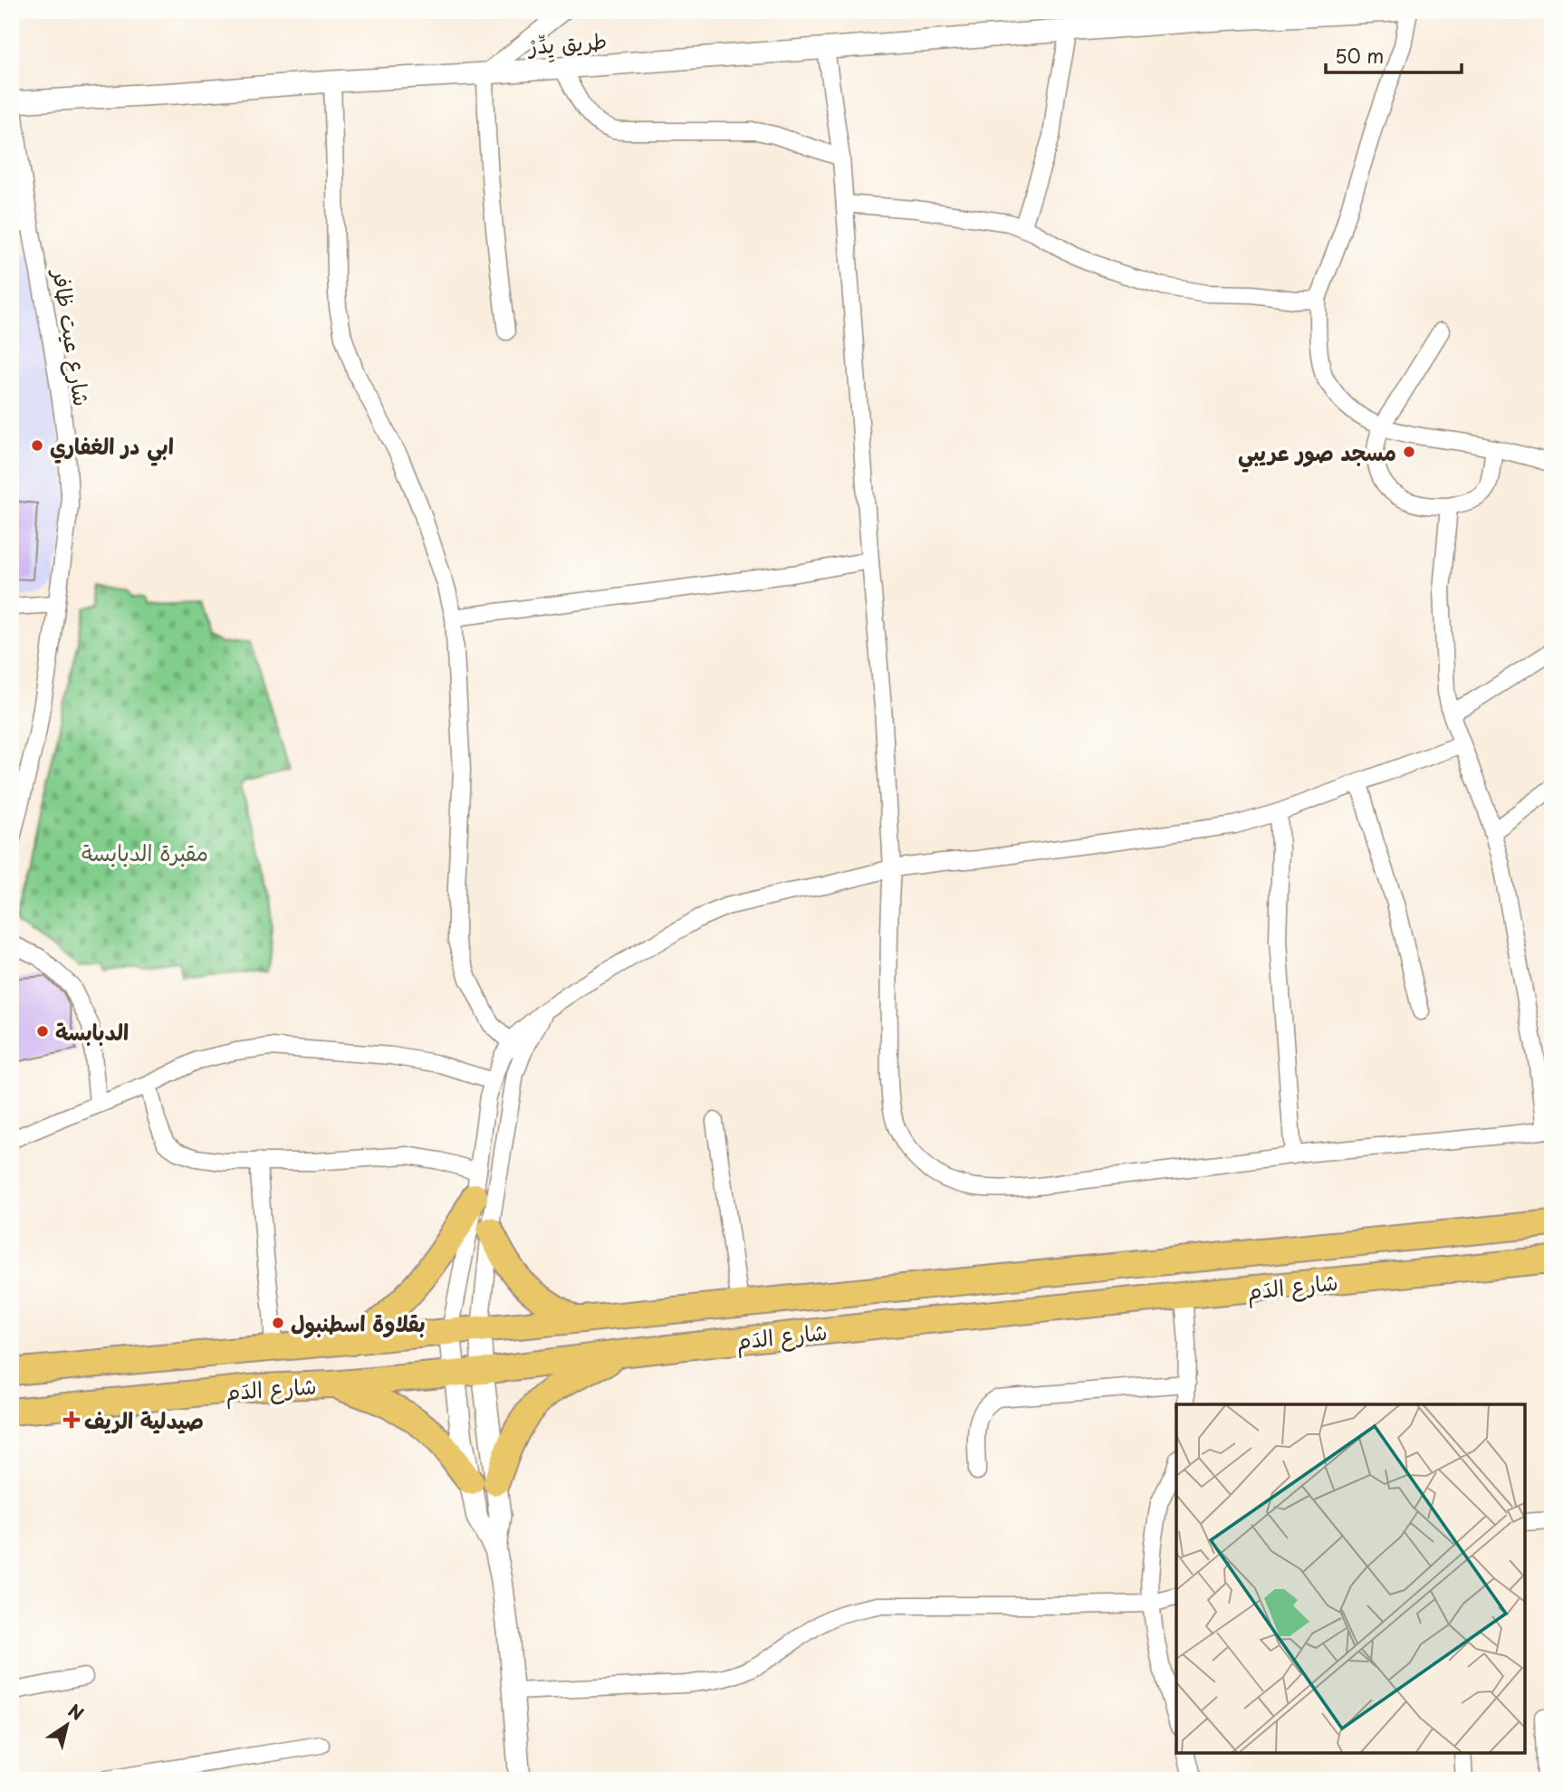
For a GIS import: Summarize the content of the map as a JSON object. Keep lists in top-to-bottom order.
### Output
{
  "streets": {
    "main road": ["شارع الدَم"],
    "street": ["طريق يِدِّرْ", "شارع عيت ظافر"]
  },
  "crossings": [
    ["طريق يِدِّرْ", "شارع عيت ظافر"]
  ],
  "parks": ["مقبرة الدبابسة"],
  "places": {
    "other": [
      "ابي در الغفاري",
      "مسجد صور عريبي",
      "الدبابسة",
      "بقلاوة اسطنبول"
    ],
    "health": ["صيدلية الريف"]
  },
  "scale_bar": "50 m",
  "north": "top right"
}
